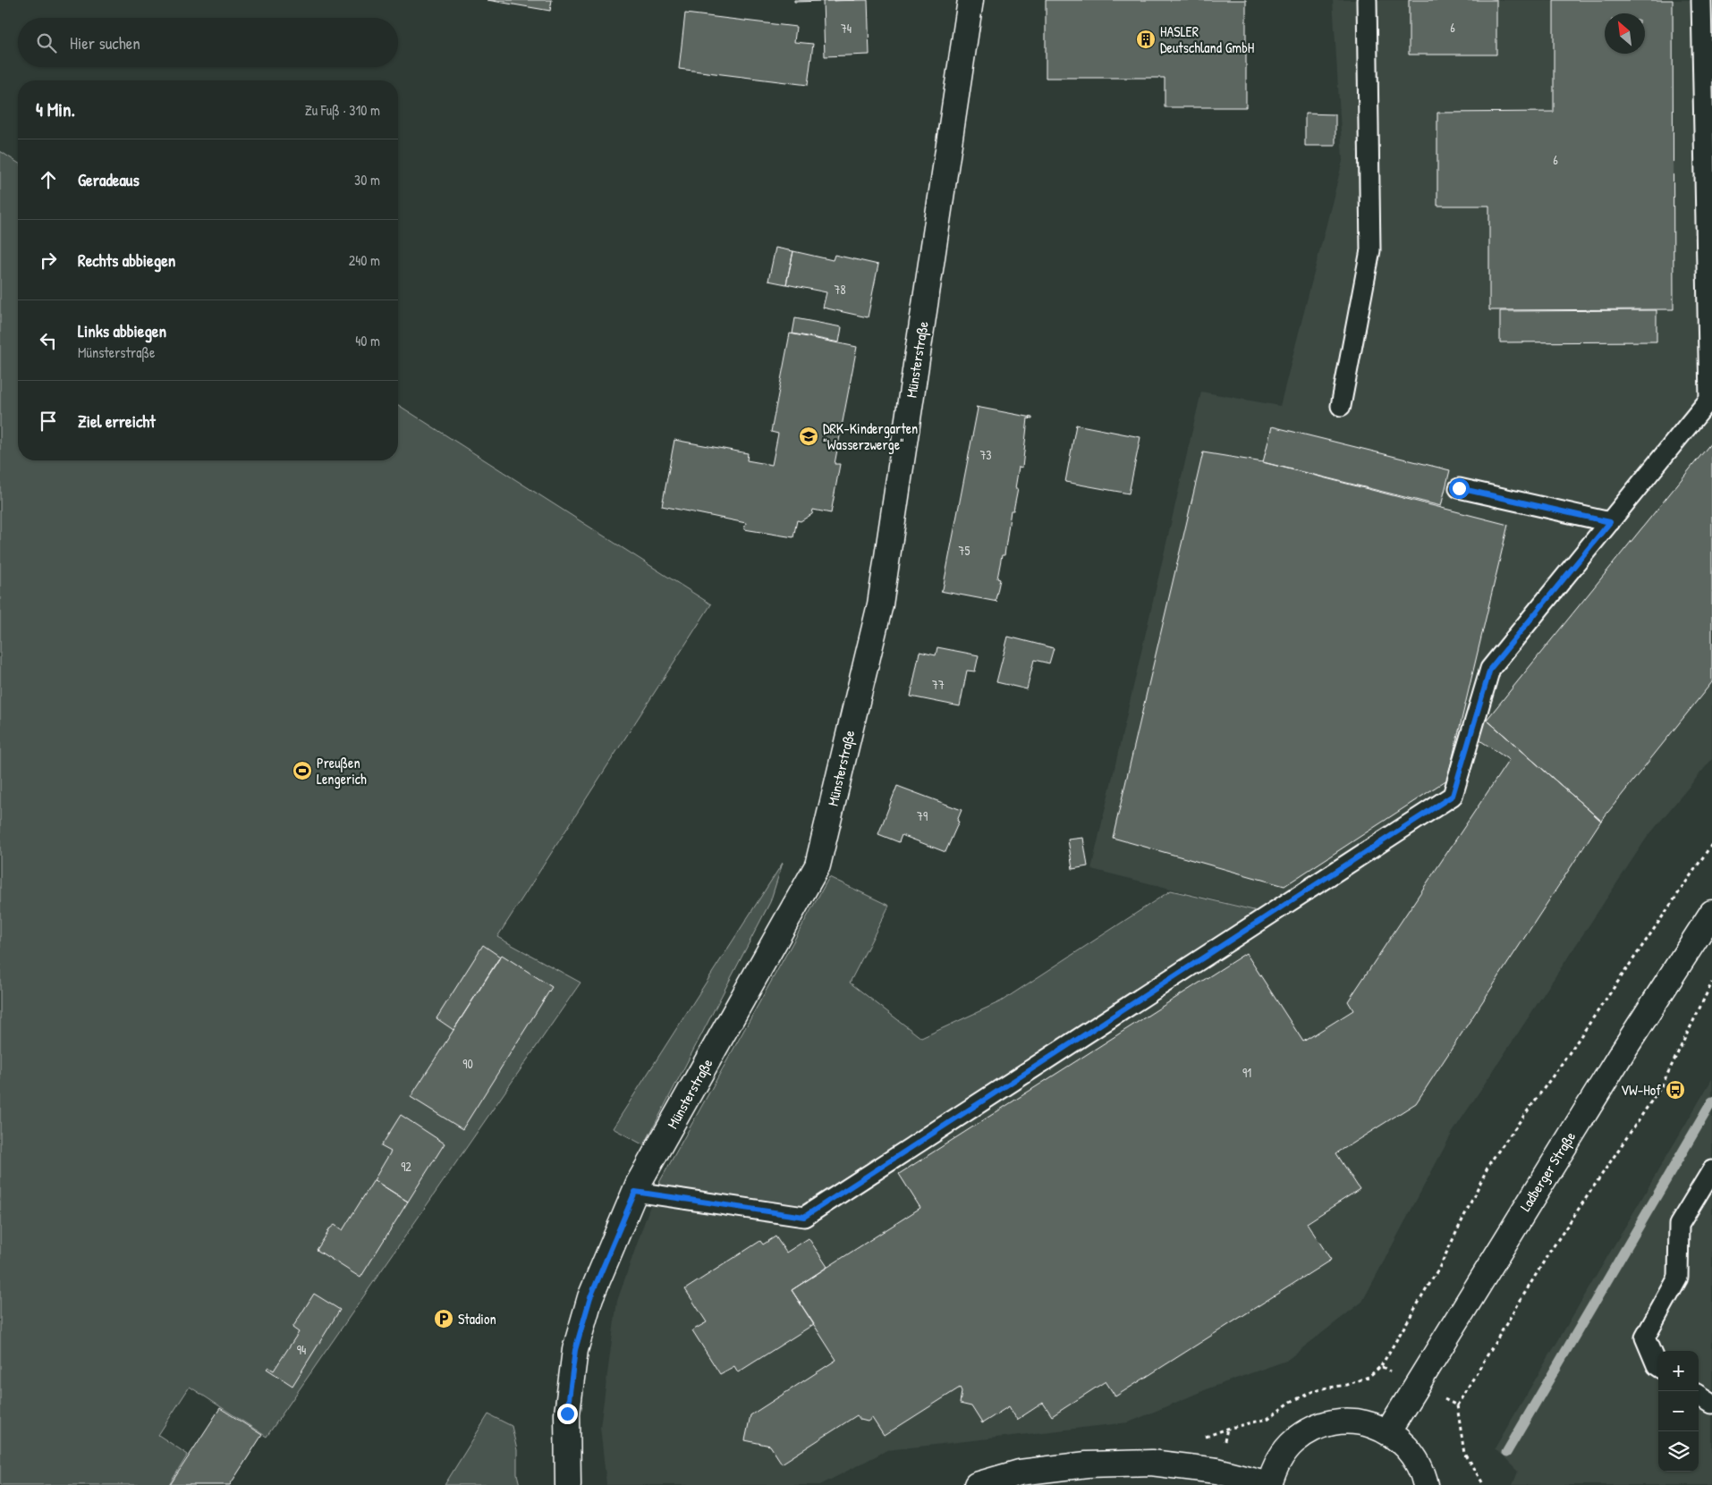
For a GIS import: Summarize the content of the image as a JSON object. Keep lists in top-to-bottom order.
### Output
{
  "streets": {
    "street": ["Münsterstraße", "Ladberger Straße"]
  },
  "places": {
    "building": ["HASLER Deutschland GmbH"],
    "school or university": ["DRK-Kindergarten \"Wasserzwerge\""],
    "sports": ["Preußen Lengerich"],
    "bus stop": ["VW-Hof"],
    "parking": ["Stadion"]
  },
  "house_numbers": [
    "6",
    "74",
    "6",
    "78",
    "73",
    "75",
    "77",
    "79",
    "90",
    "91",
    "92",
    "94"
  ],
  "north": "top left",
  "page": {
    "search": "Hier suchen",
    "heading": ["4 Min.", "Zu Fuß · 310 m"],
    "list": [
      ["Geradeaus", "30 m"],
      ["Rechts abbiegen", "240 m"],
      ["Links abbiegen", "Münsterstraße", "40 m"],
      "Ziel erreicht"
    ],
    "map_buttons": ["+", "−"]
  }
}
